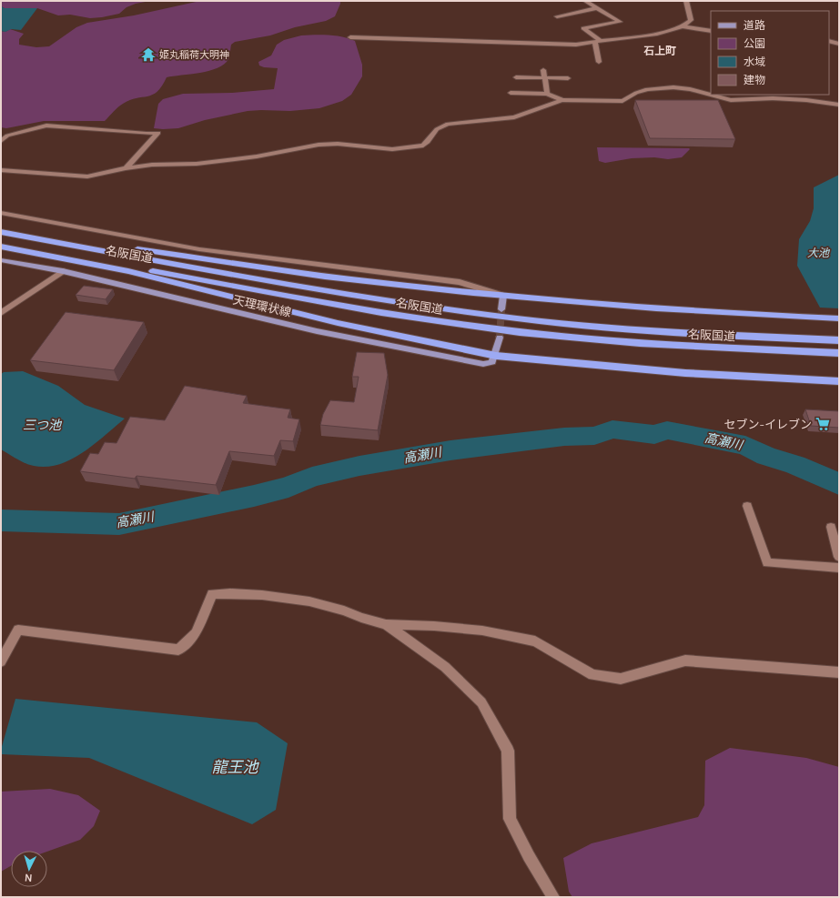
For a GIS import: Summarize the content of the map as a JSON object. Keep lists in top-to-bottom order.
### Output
{
  "streets": {
    "highway": ["名阪国道"],
    "main road": ["天理環状線"]
  },
  "districts": ["石上町"],
  "water": [
    "大池",
    "三つ池",
    "高瀬川",
    "龍王池"
  ],
  "places": {
    "temple": ["姫丸稲荷大明神"],
    "supermarket": ["セブン-イレブン"]
  },
  "legend": [
    "道路",
    "公園",
    "水域",
    "建物"
  ],
  "north": "bottom"
}
